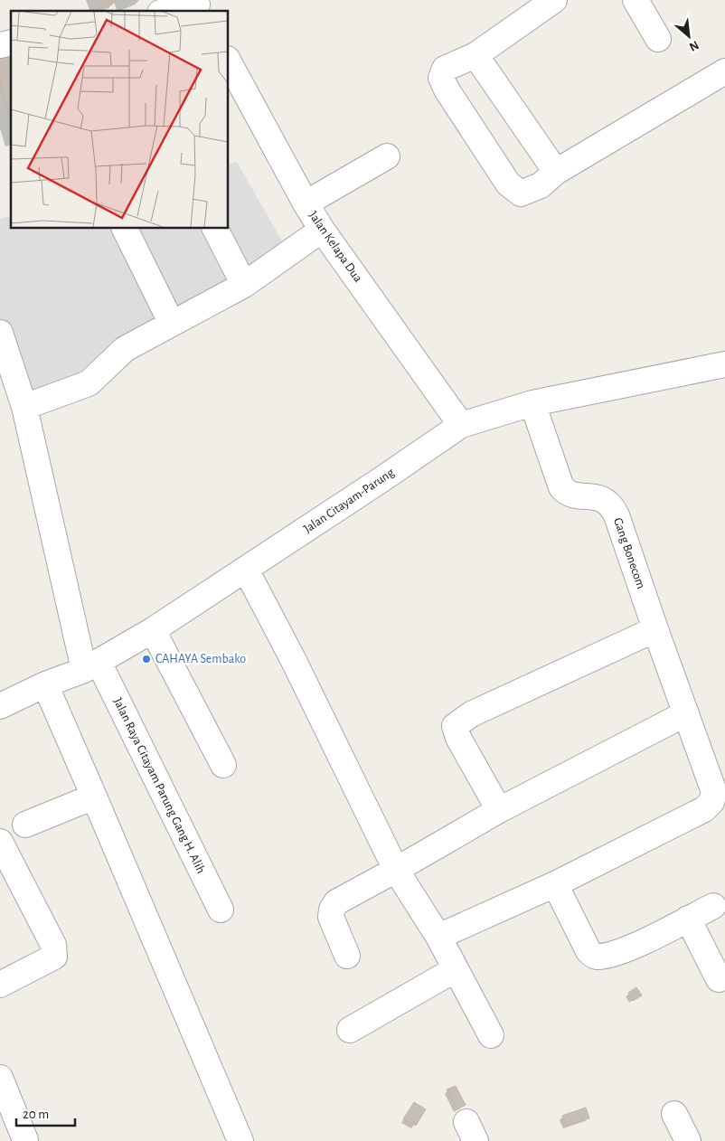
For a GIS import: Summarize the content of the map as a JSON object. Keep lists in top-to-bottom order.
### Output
{
  "streets": {
    "street": [
      "Jalan Kelapa Dua",
      "Jalan Citayam-Parung",
      "Gang Bonecom",
      "Jalan Raya Citayam Parung Gang H. Alih"
    ]
  },
  "crossings": [
    ["Jalan Kelapa Dua", "Jalan Citayam-Parung"],
    ["Jalan Citayam-Parung", "Gang Bonecom"],
    ["Jalan Citayam-Parung", "Jalan Raya Citayam Parung Gang H. Alih"]
  ],
  "places": ["CAHAYA Sembako"],
  "scale_bar": "20 m",
  "north": "bottom right"
}
